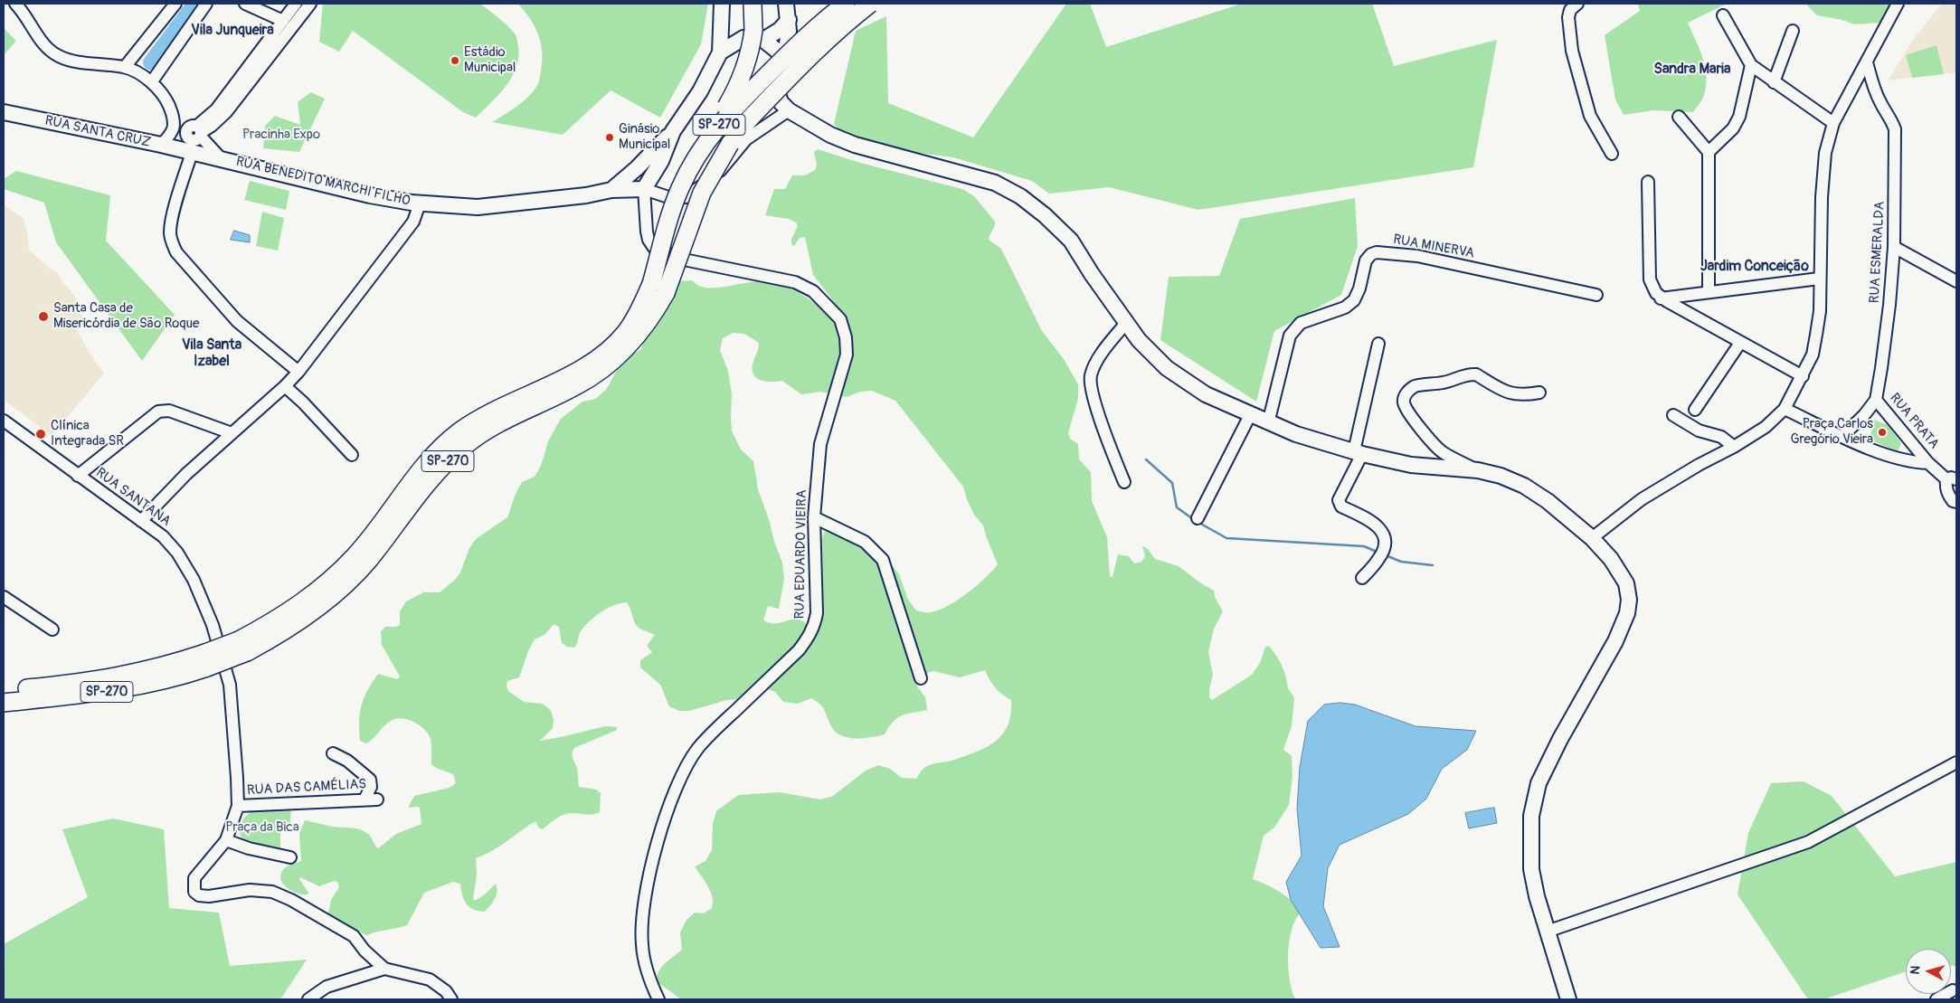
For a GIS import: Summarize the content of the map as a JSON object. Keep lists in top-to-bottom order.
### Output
{
  "streets": {
    "highway": ["SP-270"],
    "main road": ["RUA SANTA CRUZ", "RUA BENEDITO MARCHI FILHO"],
    "street": [
      "RUA MINERVA",
      "RUA ESMERALDA",
      "RUA PRATA",
      "RUA SANTANA",
      "RUA EDUARDO VIEIRA",
      "RUA DAS CAMÉLIAS"
    ]
  },
  "crossings": [
    ["SP-270", "RUA BENEDITO MARCHI FILHO"],
    ["SP-270", "RUA EDUARDO VIEIRA"],
    ["RUA SANTA CRUZ", "RUA BENEDITO MARCHI FILHO"],
    ["RUA BENEDITO MARCHI FILHO", "RUA EDUARDO VIEIRA"],
    ["RUA ESMERALDA", "RUA PRATA"],
    ["RUA SANTANA", "RUA DAS CAMÉLIAS"]
  ],
  "districts": [
    "Vila Junqueira",
    "Sandra Maria",
    "Jardim Conceição",
    "Vila Santa Izabel"
  ],
  "parks": ["Pracinha Expo", "Praça da Bica"],
  "places": [
    "Estádio Municipal",
    "Ginásio Municipal",
    "Santa Casa de Misericórdia de São Roque",
    "Praça Carlos Gregório Vieira",
    "Clínica Integrada SR"
  ],
  "north": "left"
}
